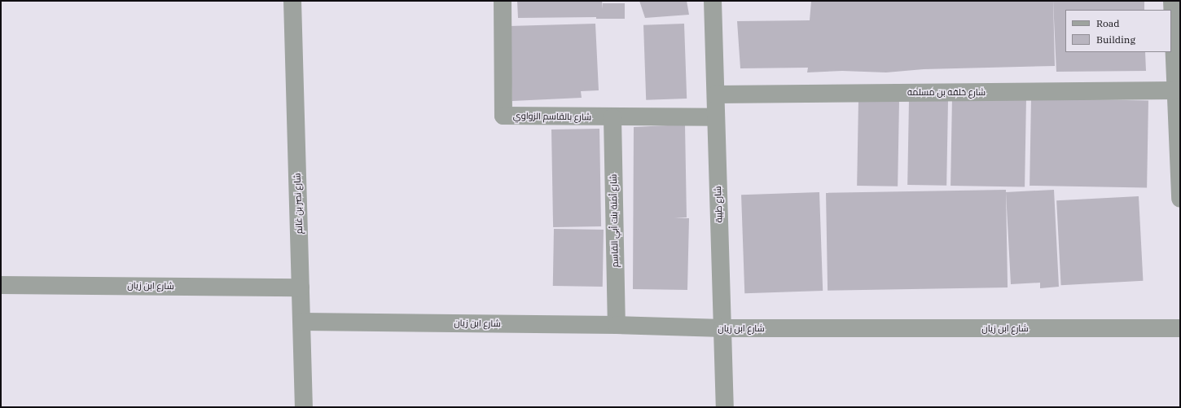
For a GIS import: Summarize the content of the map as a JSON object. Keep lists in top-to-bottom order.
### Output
{
  "streets": {
    "street": [
      "شارع خلفه بن مسلمه",
      "شارع بالقاسم الزواوي",
      "شارع نصر بن غانم",
      "شارع طيبة",
      "شارع أمنة بنت أبي القاسم",
      "شارع ابن زيان"
    ]
  },
  "crossings": [
    ["شارع خلفه بن مسلمه", "شارع طيبة"],
    ["شارع بالقاسم الزواوي", "شارع طيبة"],
    ["شارع بالقاسم الزواوي", "شارع أمنة بنت أبي القاسم"],
    ["شارع نصر بن غانم", "شارع ابن زيان"],
    ["شارع طيبة", "شارع ابن زيان"],
    ["شارع أمنة بنت أبي القاسم", "شارع ابن زيان"]
  ],
  "legend": ["Road", "Building"]
}
